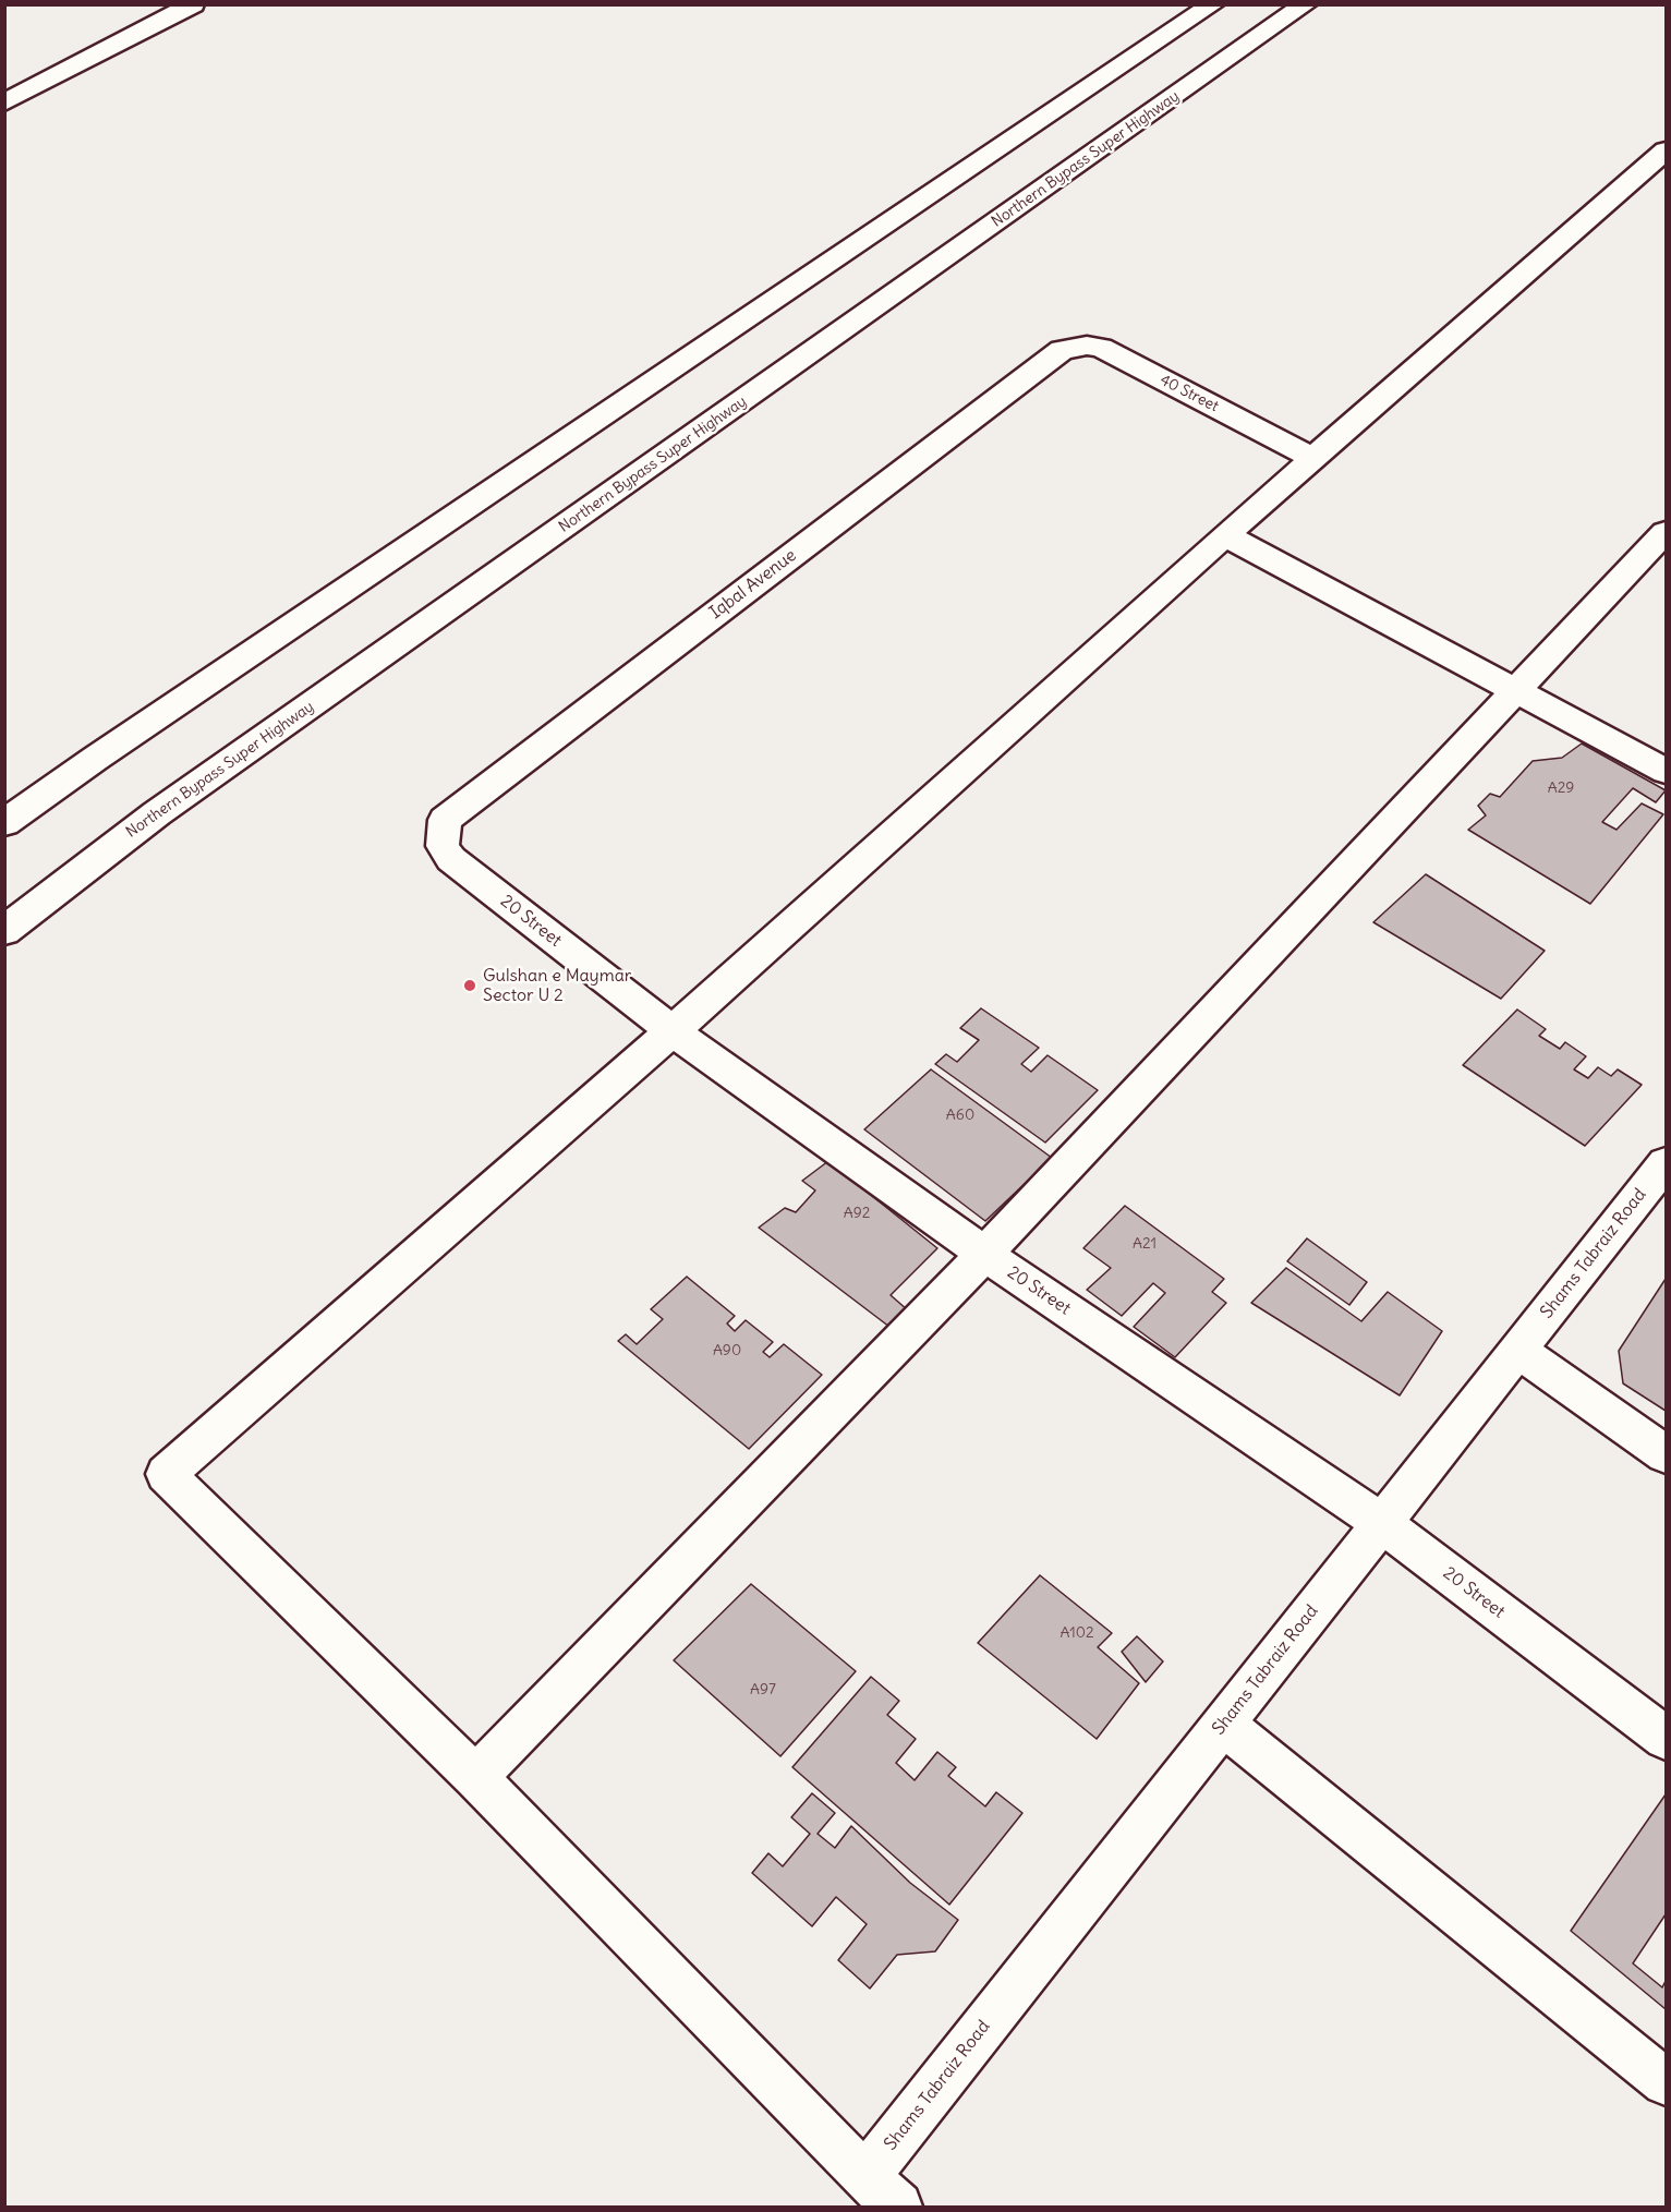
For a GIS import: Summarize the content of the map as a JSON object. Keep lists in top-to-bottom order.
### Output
{
  "streets": {
    "street": [
      "Northern Bypass Super Highway",
      "40 Street",
      "Iqbal Avenue",
      "20 Street",
      "Shams Tabraiz Road"
    ]
  },
  "crossings": [
    ["40 Street", "Iqbal Avenue"],
    ["Iqbal Avenue", "20 Street"],
    ["20 Street", "Shams Tabraiz Road"]
  ],
  "places": ["Gulshan e Maymar Sector U 2"],
  "house_numbers": [
    "A29",
    "A60",
    "A92",
    "A21",
    "A90",
    "A102",
    "A97"
  ]
}
